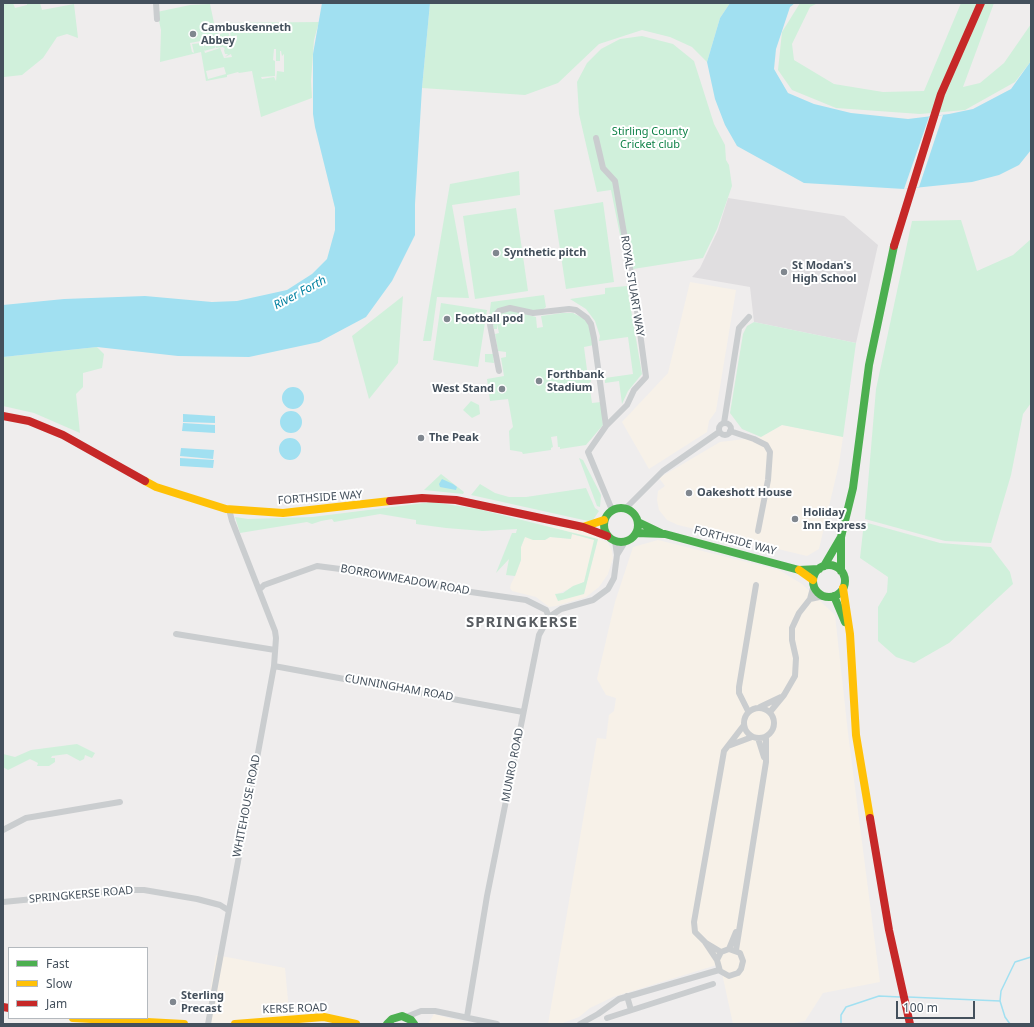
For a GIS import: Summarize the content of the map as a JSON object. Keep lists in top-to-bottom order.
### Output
{
  "streets": {
    "main road": ["FORTHSIDE WAY", "KERSE ROAD"],
    "street": [
      "ROYAL STUART WAY",
      "BORROWMEADOW ROAD",
      "CUNNINGHAM ROAD",
      "MUNRO ROAD",
      "WHITEHOUSE ROAD",
      "SPRINGKERSE ROAD"
    ]
  },
  "crossings": [
    ["ROYAL STUART WAY", "FORTHSIDE WAY"],
    ["FORTHSIDE WAY", "WHITEHOUSE ROAD"],
    ["BORROWMEADOW ROAD", "MUNRO ROAD"],
    ["BORROWMEADOW ROAD", "WHITEHOUSE ROAD"],
    ["CUNNINGHAM ROAD", "MUNRO ROAD"],
    ["CUNNINGHAM ROAD", "WHITEHOUSE ROAD"],
    ["WHITEHOUSE ROAD", "SPRINGKERSE ROAD"]
  ],
  "districts": ["SPRINGKERSE"],
  "water": ["River Forth"],
  "parks": ["Stirling County Cricket club"],
  "places": [
    "Cambuskenneth Abbey",
    "Synthetic pitch",
    "St Modan's High School",
    "Football pod",
    "Forthbank Stadium",
    "West Stand",
    "The Peak",
    "Oakeshott House",
    "Holiday Inn Express",
    "Sterling Precast"
  ],
  "legend": ["Fast", "Slow", "Jam"],
  "scale_bar": "100 m"
}
